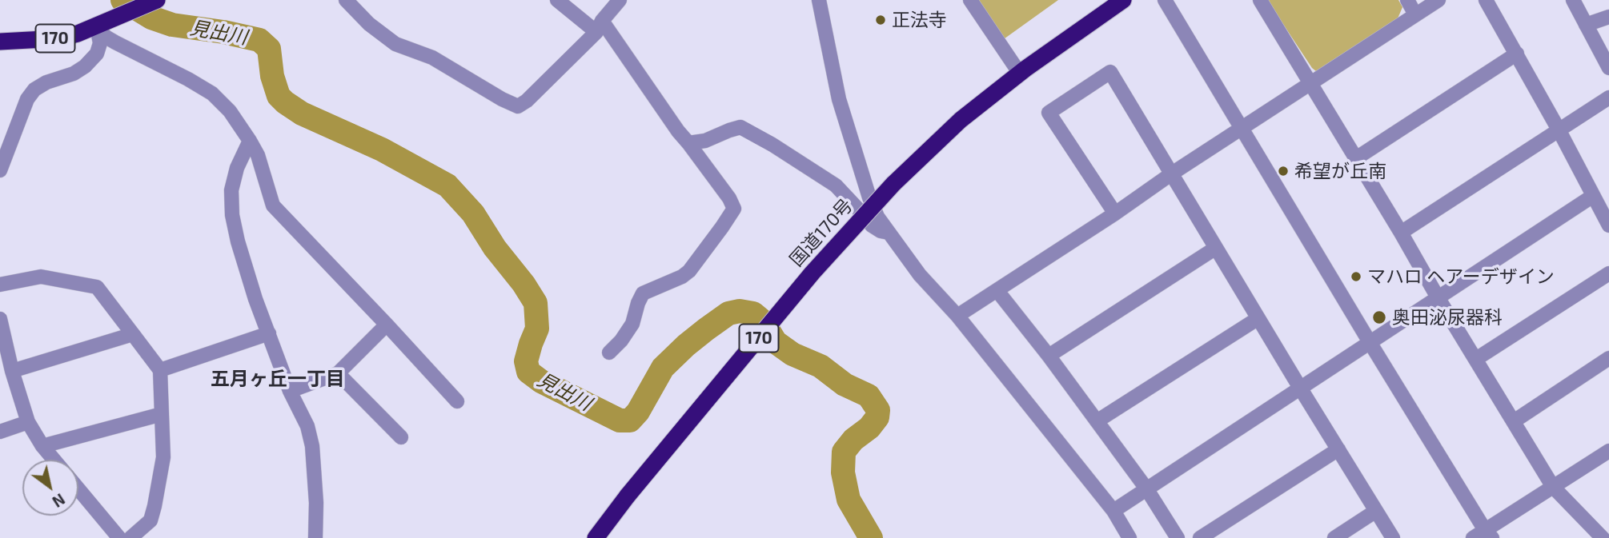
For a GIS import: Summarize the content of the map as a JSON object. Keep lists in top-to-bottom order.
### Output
{
  "streets": {
    "highway": ["170", "国道170号"]
  },
  "districts": ["五月ヶ丘一丁目"],
  "water": ["見出川"],
  "places": [
    "正法寺",
    "希望が丘南",
    "マハロ ヘアーデザイン",
    "奥田泌尿器科"
  ],
  "north": "bottom right"
}
